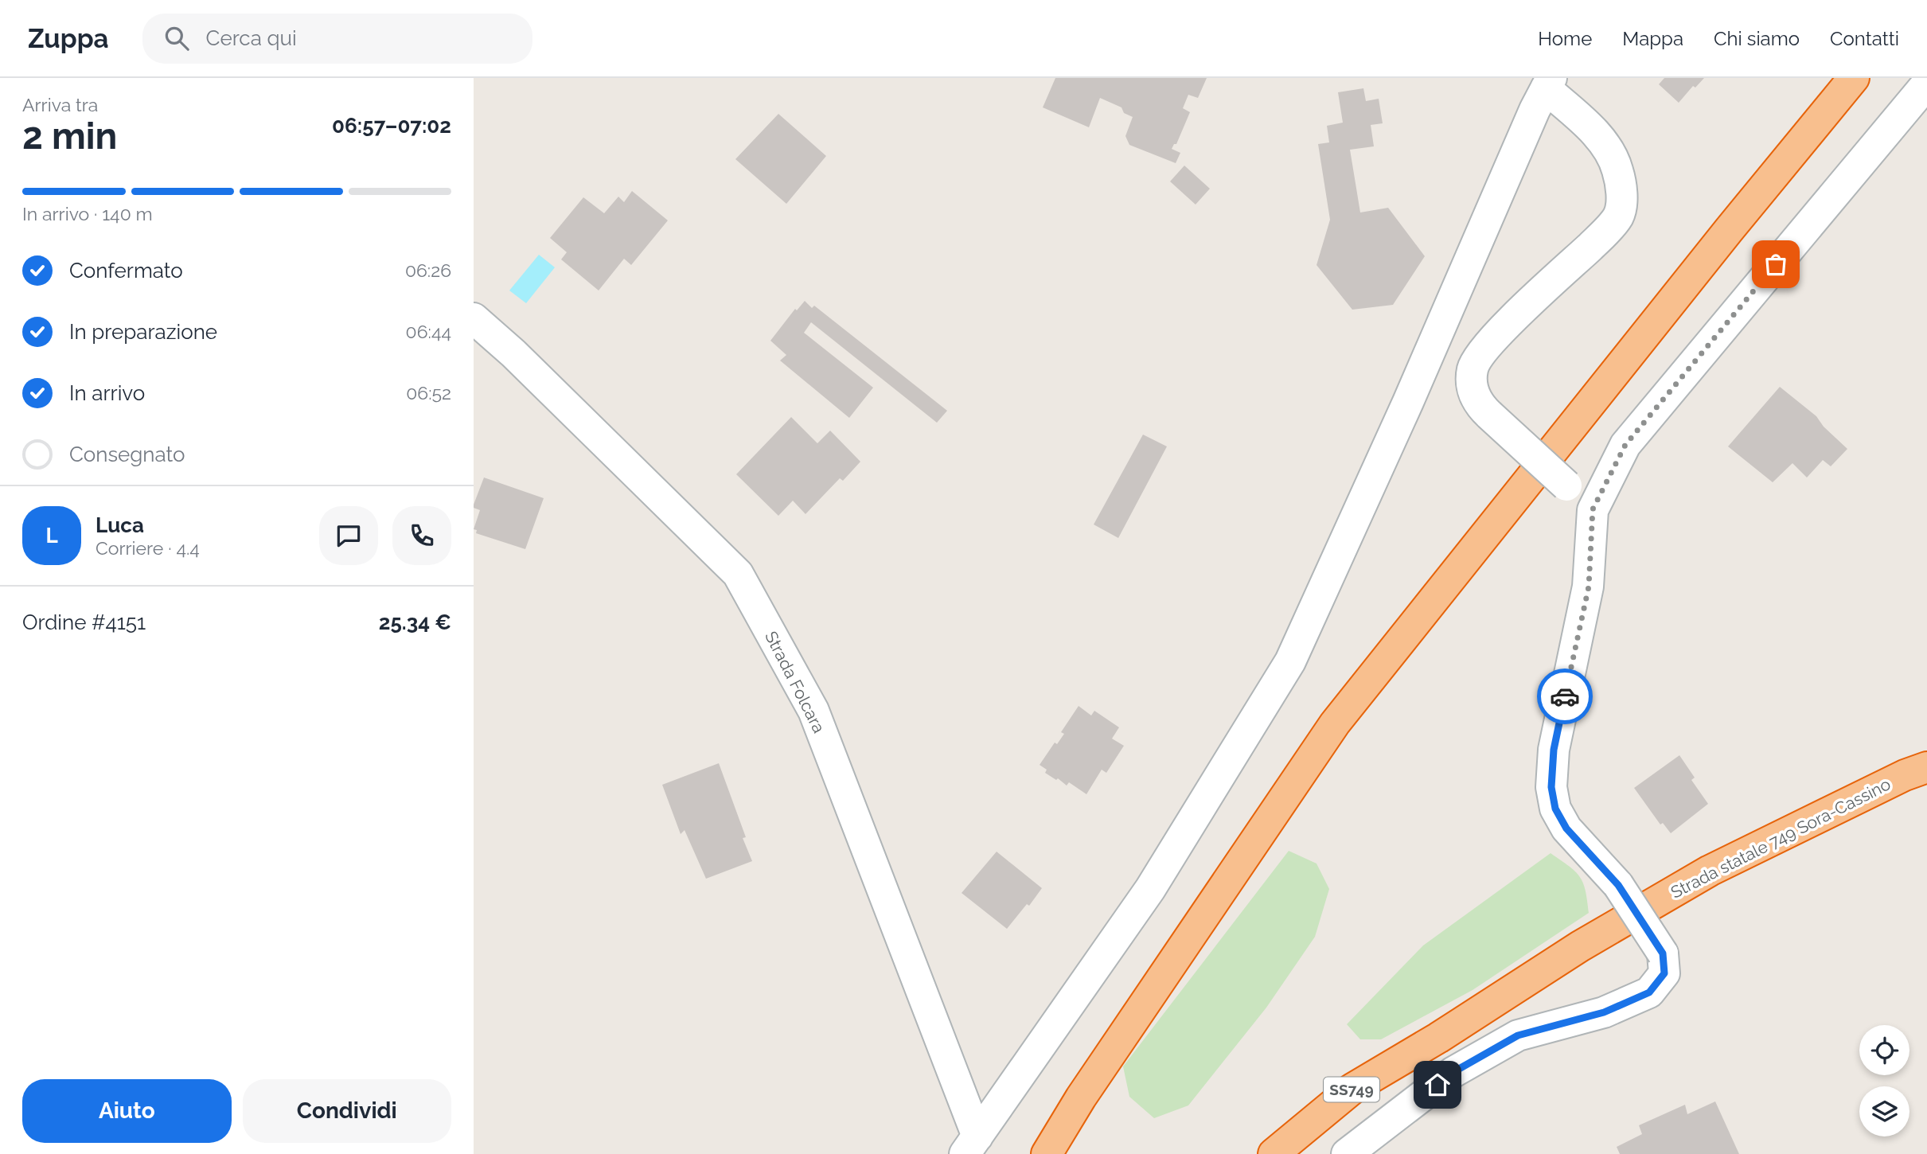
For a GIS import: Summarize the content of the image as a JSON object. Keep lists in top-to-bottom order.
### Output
{
  "streets": {
    "highway": ["Strada statale 749 Sora-Cassino", "SS749"],
    "street": ["Strada Folcara"]
  },
  "page": {
    "header": "Zuppa",
    "search": "Cerca qui",
    "nav": [
      "Home",
      "Mappa",
      "Chi siamo",
      "Contatti"
    ],
    "heading": ["2 min", "Arriva tra", "06:57–07:02"],
    "panel": [
      "Luca",
      "Corriere · 4.4",
      "Ordine #4151",
      "25.34 €"
    ],
    "bar": "In arrivo · 140 m",
    "list": [
      ["Confermato", "06:26"],
      ["In preparazione", "06:44"],
      ["In arrivo", "06:52"],
      "Consegnato"
    ],
    "round": "L",
    "buttons": ["Aiuto", "Condividi"]
  }
}
